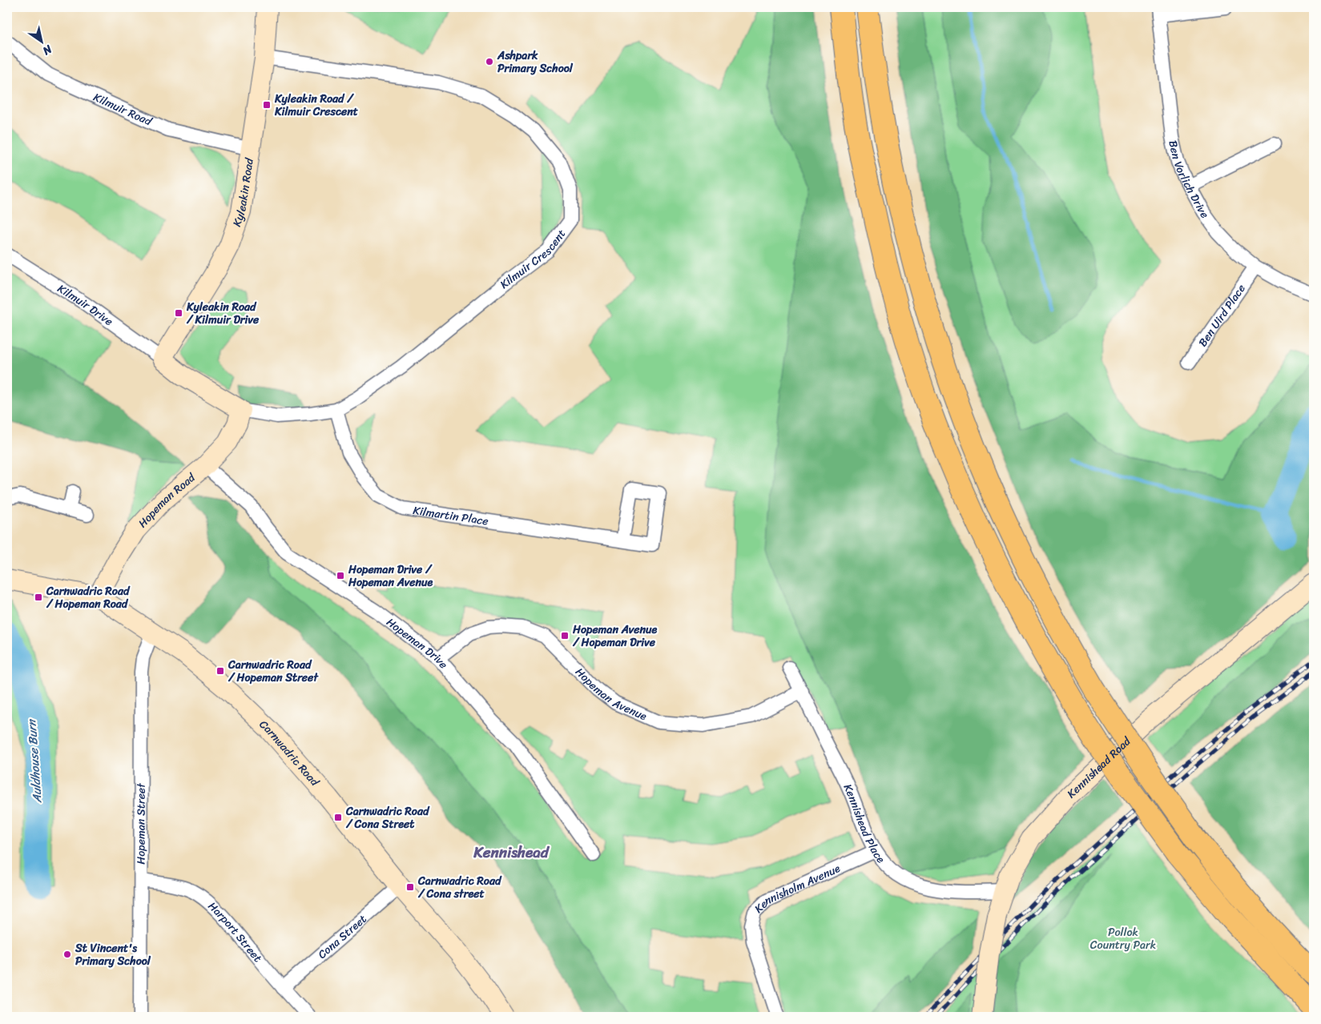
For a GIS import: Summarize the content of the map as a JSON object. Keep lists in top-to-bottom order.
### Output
{
  "streets": {
    "street": [
      "Kilmuir Road",
      "Ben Vorlich Drive",
      "Kyleakin Road",
      "Kilmuir Crescent",
      "Kilmuir Drive",
      "Ben Uird Place",
      "Hopeman Road",
      "Kilmartin Place",
      "Hopeman Drive",
      "Hopeman Avenue",
      "Carnwadric Road",
      "Kennishead Road",
      "Kennishead Place",
      "Hopeman Street",
      "Kennisholm Avenue",
      "Harport Street",
      "Cona Street"
    ]
  },
  "crossings": [
    ["Kilmuir Road", "Kyleakin Road"],
    ["Ben Vorlich Drive", "Ben Uird Place"],
    ["Kyleakin Road", "Kilmuir Crescent"],
    ["Kyleakin Road", "Kilmuir Drive"],
    ["Kilmuir Crescent", "Kilmuir Drive"],
    ["Kilmuir Crescent", "Hopeman Road"],
    ["Kilmuir Crescent", "Kilmartin Place"],
    ["Hopeman Road", "Hopeman Drive"],
    ["Hopeman Road", "Carnwadric Road"],
    ["Hopeman Drive", "Hopeman Avenue"],
    ["Hopeman Avenue", "Kennishead Place"],
    ["Carnwadric Road", "Hopeman Street"],
    ["Carnwadric Road", "Cona Street"],
    ["Kennishead Road", "Kennishead Place"],
    ["Kennishead Place", "Kennisholm Avenue"],
    ["Hopeman Street", "Harport Street"],
    ["Harport Street", "Cona Street"]
  ],
  "districts": ["Kennishead"],
  "water": ["Auldhouse Burn"],
  "parks": ["Pollok Country Park"],
  "places": {
    "other": ["Ashpark Primary School", "St Vincent's Primary School"],
    "transit": [
      "Kyleakin Road / Kilmuir Crescent",
      "Kyleakin Road / Kilmuir Drive",
      "Hopeman Drive / Hopeman Avenue",
      "Carnwadric Road / Hopeman Road",
      "Hopeman Avenue / Hopeman Drive",
      "Carnwadric Road / Hopeman Street",
      "Carnwadric Road / Cona Street",
      "Carnwadric Road / Cona street"
    ]
  },
  "north": "bottom right"
}
